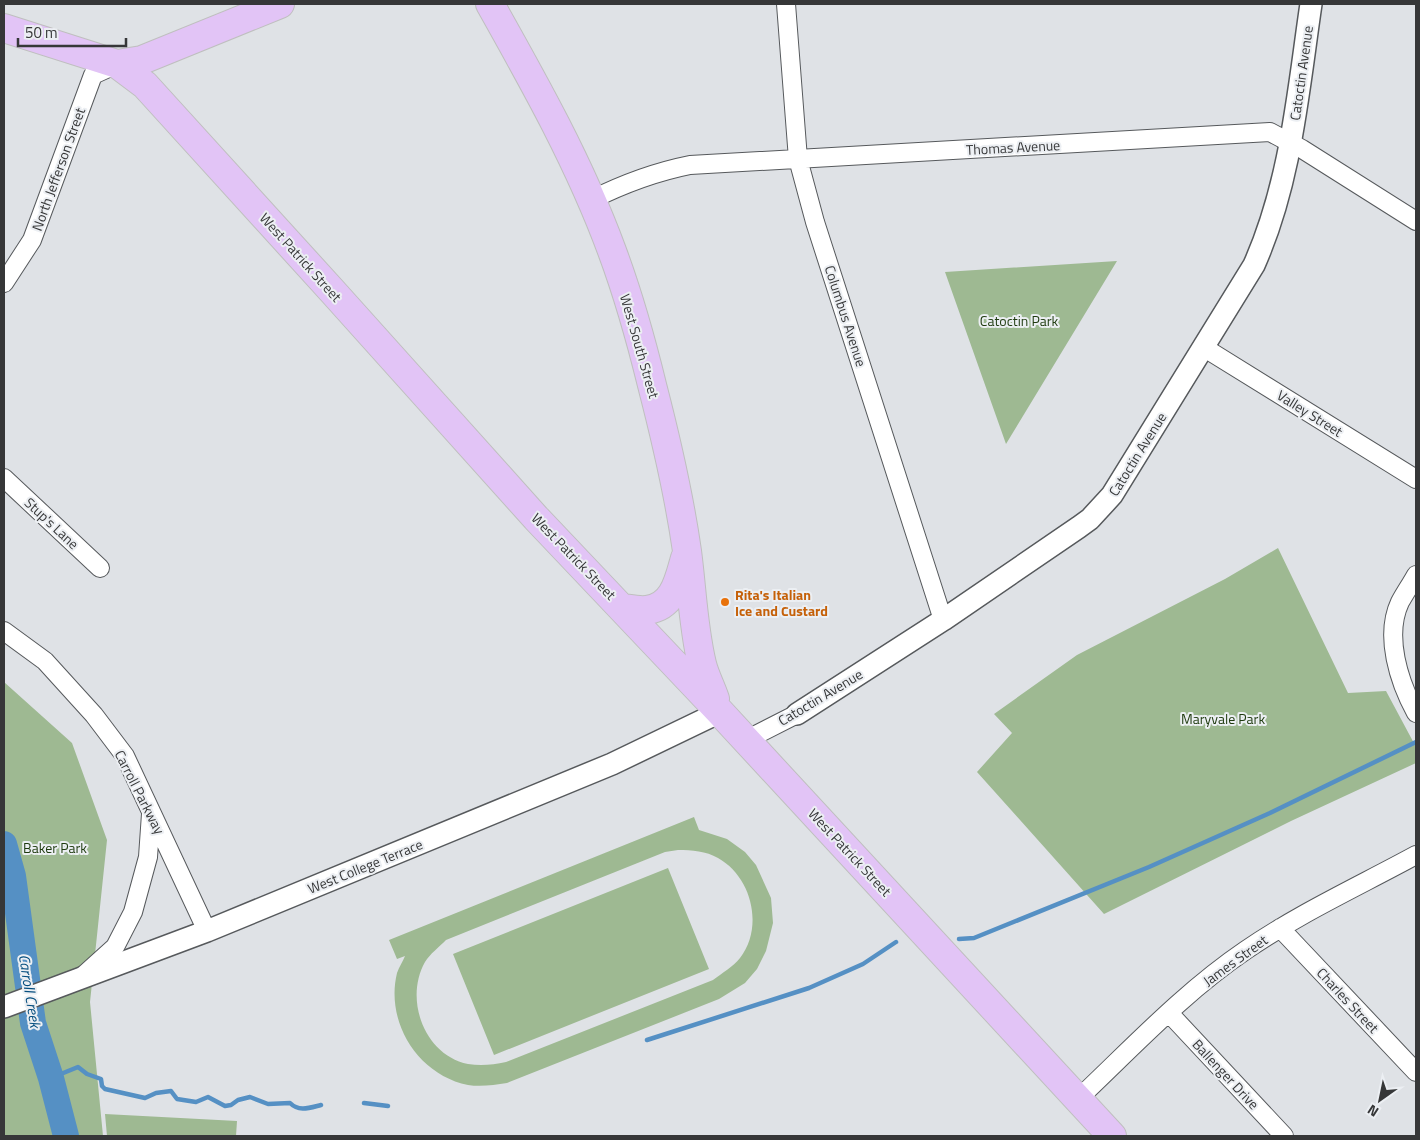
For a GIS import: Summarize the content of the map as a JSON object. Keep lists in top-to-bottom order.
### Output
{
  "streets": {
    "main road": ["West Patrick Street", "West South Street"],
    "street": [
      "Catoctin Avenue",
      "Thomas Avenue",
      "North Jefferson Street",
      "Columbus Avenue",
      "Valley Street",
      "Stup's Lane",
      "Carroll Parkway",
      "West College Terrace",
      "James Street",
      "Charles Street",
      "Ballenger Drive"
    ]
  },
  "crossings": [
    ["Catoctin Avenue", "Thomas Avenue"],
    ["Catoctin Avenue", "West Patrick Street"],
    ["Catoctin Avenue", "Columbus Avenue"],
    ["Catoctin Avenue", "Valley Street"],
    ["Thomas Avenue", "Columbus Avenue"],
    ["Thomas Avenue", "West South Street"],
    ["North Jefferson Street", "West Patrick Street"],
    ["West Patrick Street", "West South Street"],
    ["West Patrick Street", "West College Terrace"],
    ["West Patrick Street", "James Street"],
    ["West South Street", "West College Terrace"],
    ["Carroll Parkway", "West College Terrace"],
    ["James Street", "Charles Street"],
    ["James Street", "Ballenger Drive"]
  ],
  "water": ["Carroll Creek"],
  "parks": ["Catoctin Park", "Maryvale Park", "Baker Park"],
  "places": ["Rita's Italian Ice and Custard"],
  "scale_bar": "50 m",
  "north": "bottom left"
}
